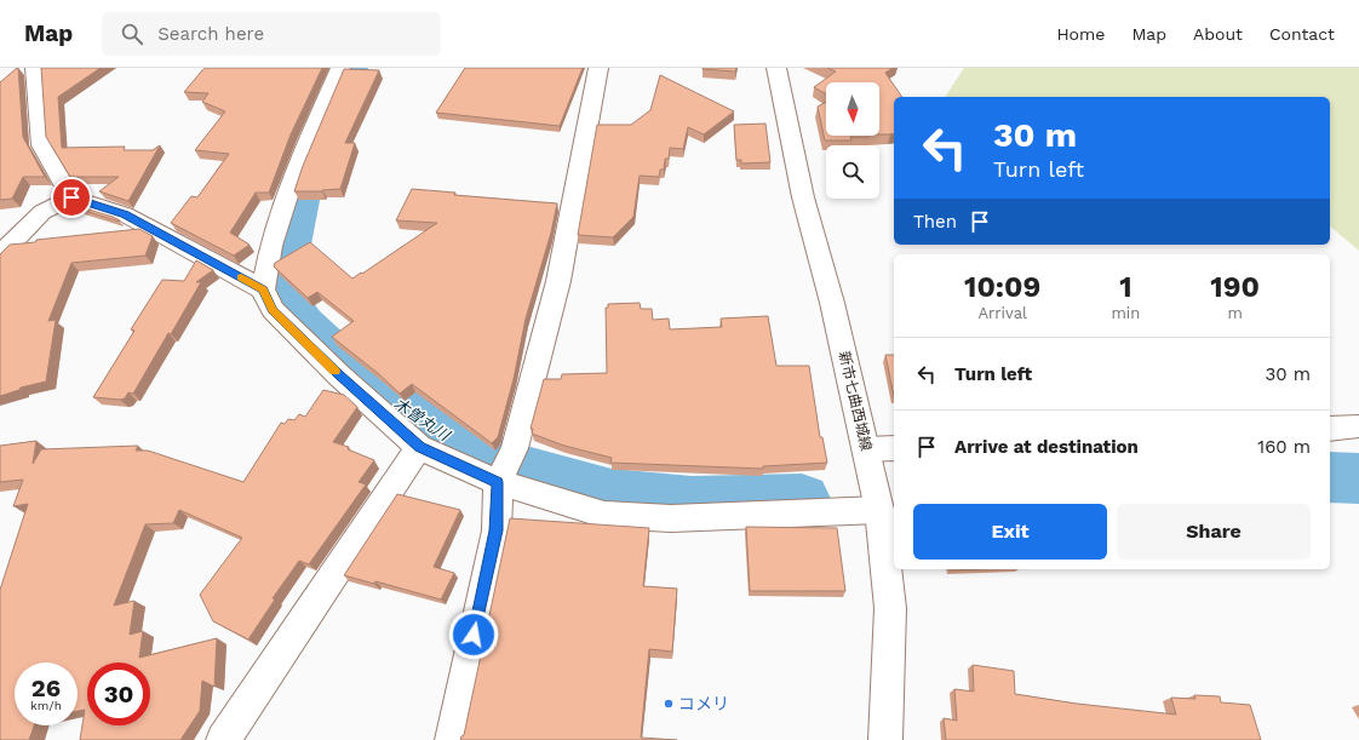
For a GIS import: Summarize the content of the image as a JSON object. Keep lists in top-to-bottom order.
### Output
{
  "streets": {
    "street": ["新市七曲西城線"]
  },
  "water": ["木曽丸川"],
  "places": ["コメリ"],
  "north": "bottom",
  "page": {
    "header": "Map",
    "search": "Search here",
    "nav": [
      "Home",
      "Map",
      "About",
      "Contact"
    ],
    "turn": ["30 m", "Turn left"],
    "then": "Then",
    "eta": [
      "10:09",
      "Arrival",
      "1",
      "min",
      "190",
      "m"
    ],
    "list": [
      {
        "name": "Turn left",
        "value": "30 m"
      },
      {
        "name": "Arrive at destination",
        "value": "160 m"
      }
    ],
    "buttons": ["Exit", "Share"],
    "speed": "26 km/h",
    "limit": "30"
  }
}
